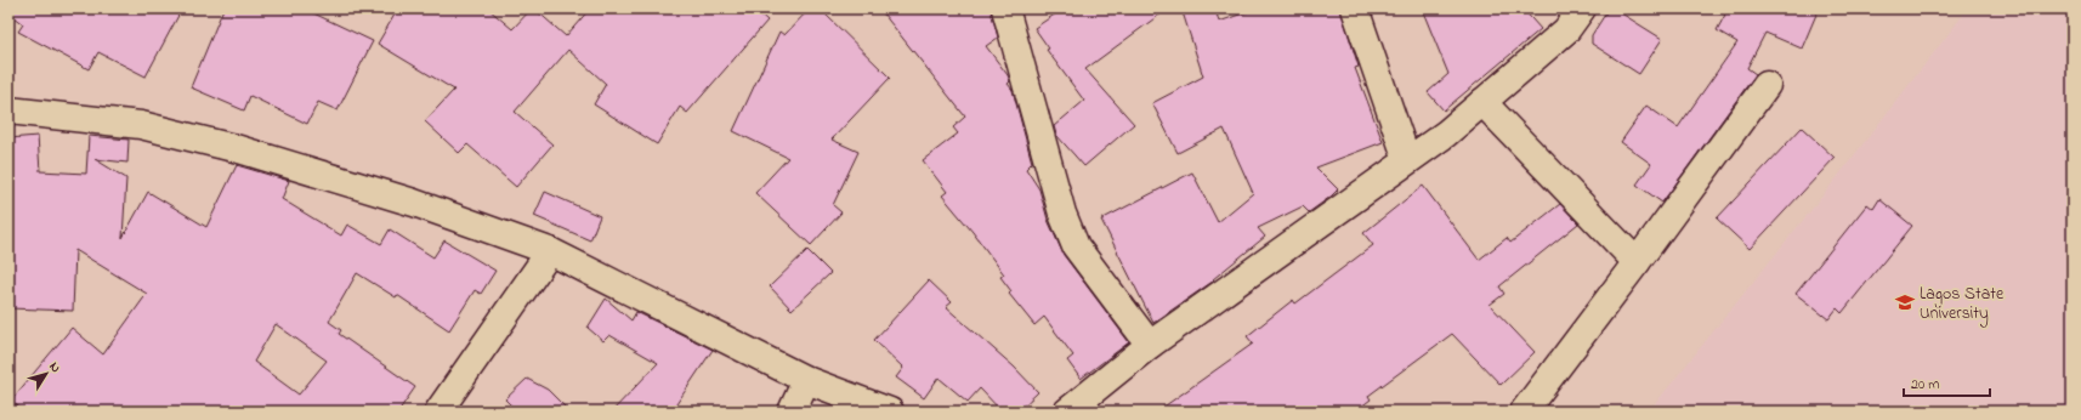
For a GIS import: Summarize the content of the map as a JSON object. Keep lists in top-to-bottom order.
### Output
{
  "places": {
    "school or university": ["Lagos State University"]
  },
  "scale_bar": "20 m",
  "north": "top right"
}
